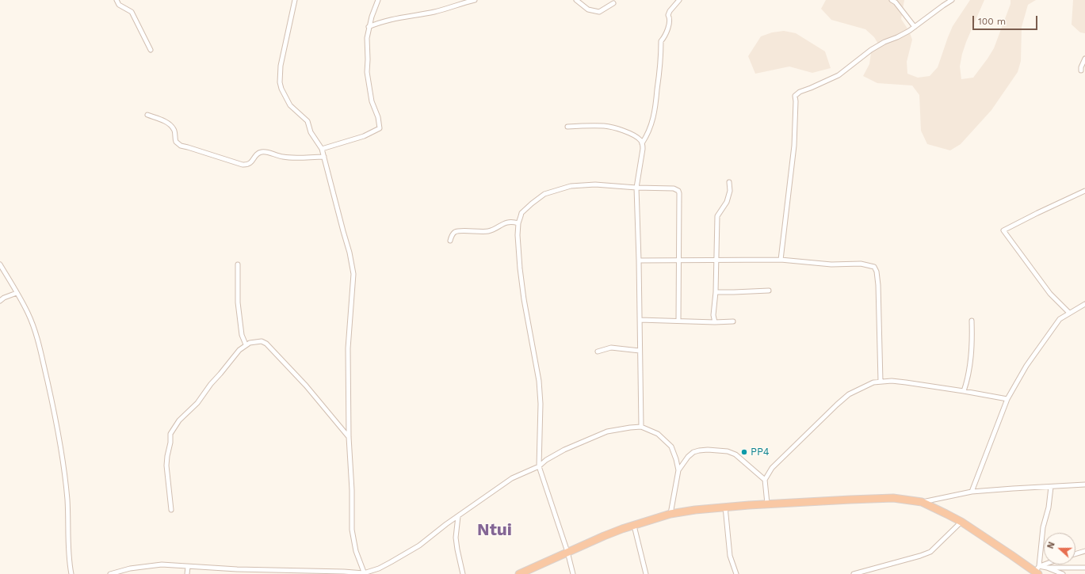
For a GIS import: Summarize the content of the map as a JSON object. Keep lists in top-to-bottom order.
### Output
{
  "districts": ["Ntui"],
  "places": ["PP4"],
  "scale_bar": "100 m",
  "north": "left"
}
